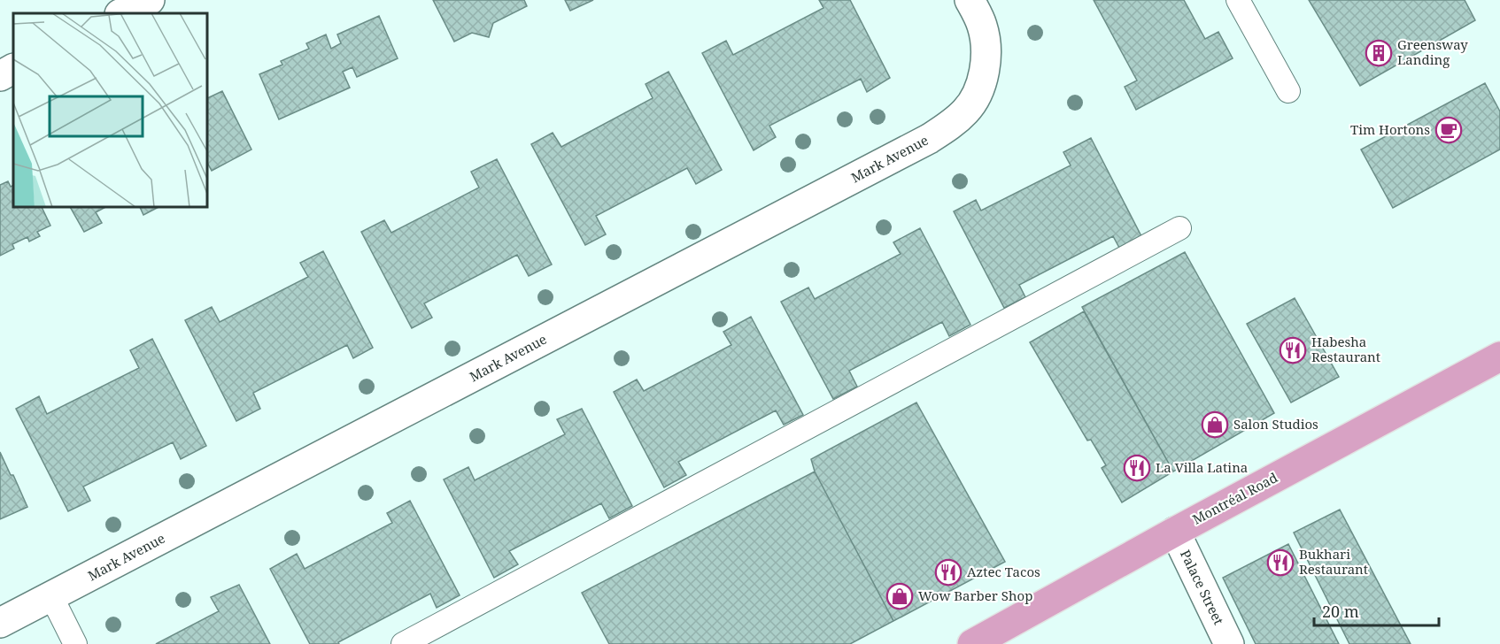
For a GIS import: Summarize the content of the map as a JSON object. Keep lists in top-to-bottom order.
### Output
{
  "streets": {
    "main road": ["Montréal Road"],
    "street": ["Mark Avenue", "Palace Street"]
  },
  "crossings": [
    ["Montréal Road", "Palace Street"]
  ],
  "places": {
    "building": ["Greensway Landing"],
    "cafe": ["Tim Hortons"],
    "restaurant": [
      "Habesha Restaurant",
      "La Villa Latina",
      "Bukhari Restaurant",
      "Aztec Tacos"
    ],
    "shop": ["Salon Studios", "Wow Barber Shop"]
  },
  "scale_bar": "20 m"
}
